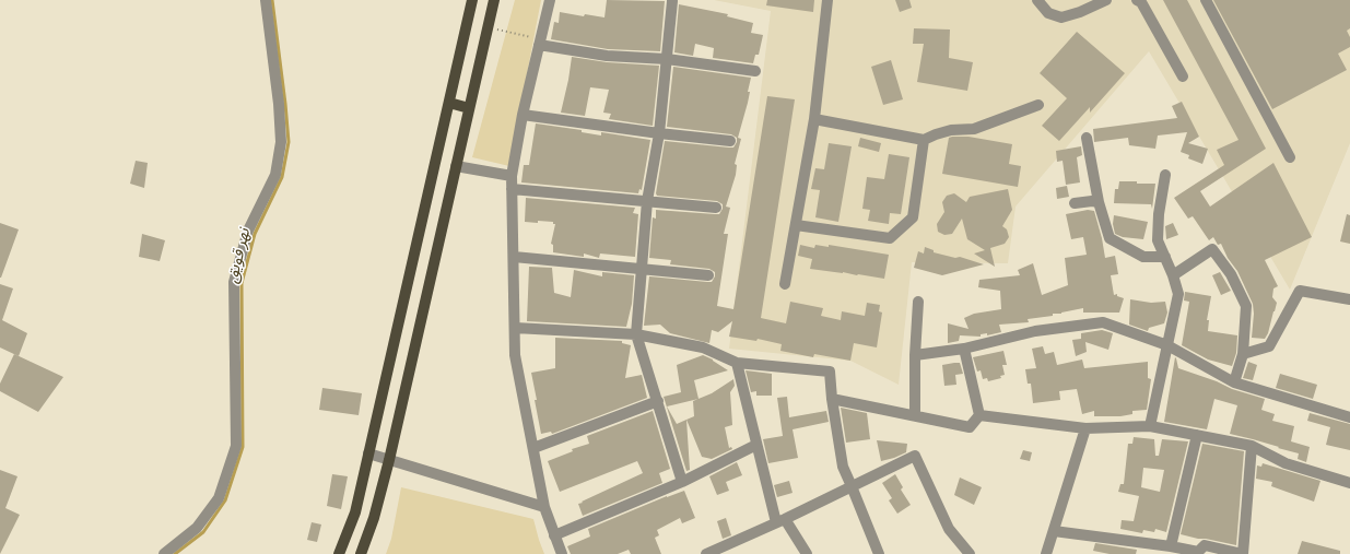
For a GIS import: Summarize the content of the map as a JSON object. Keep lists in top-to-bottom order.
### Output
{
  "water": ["نهر قويق"]
}
